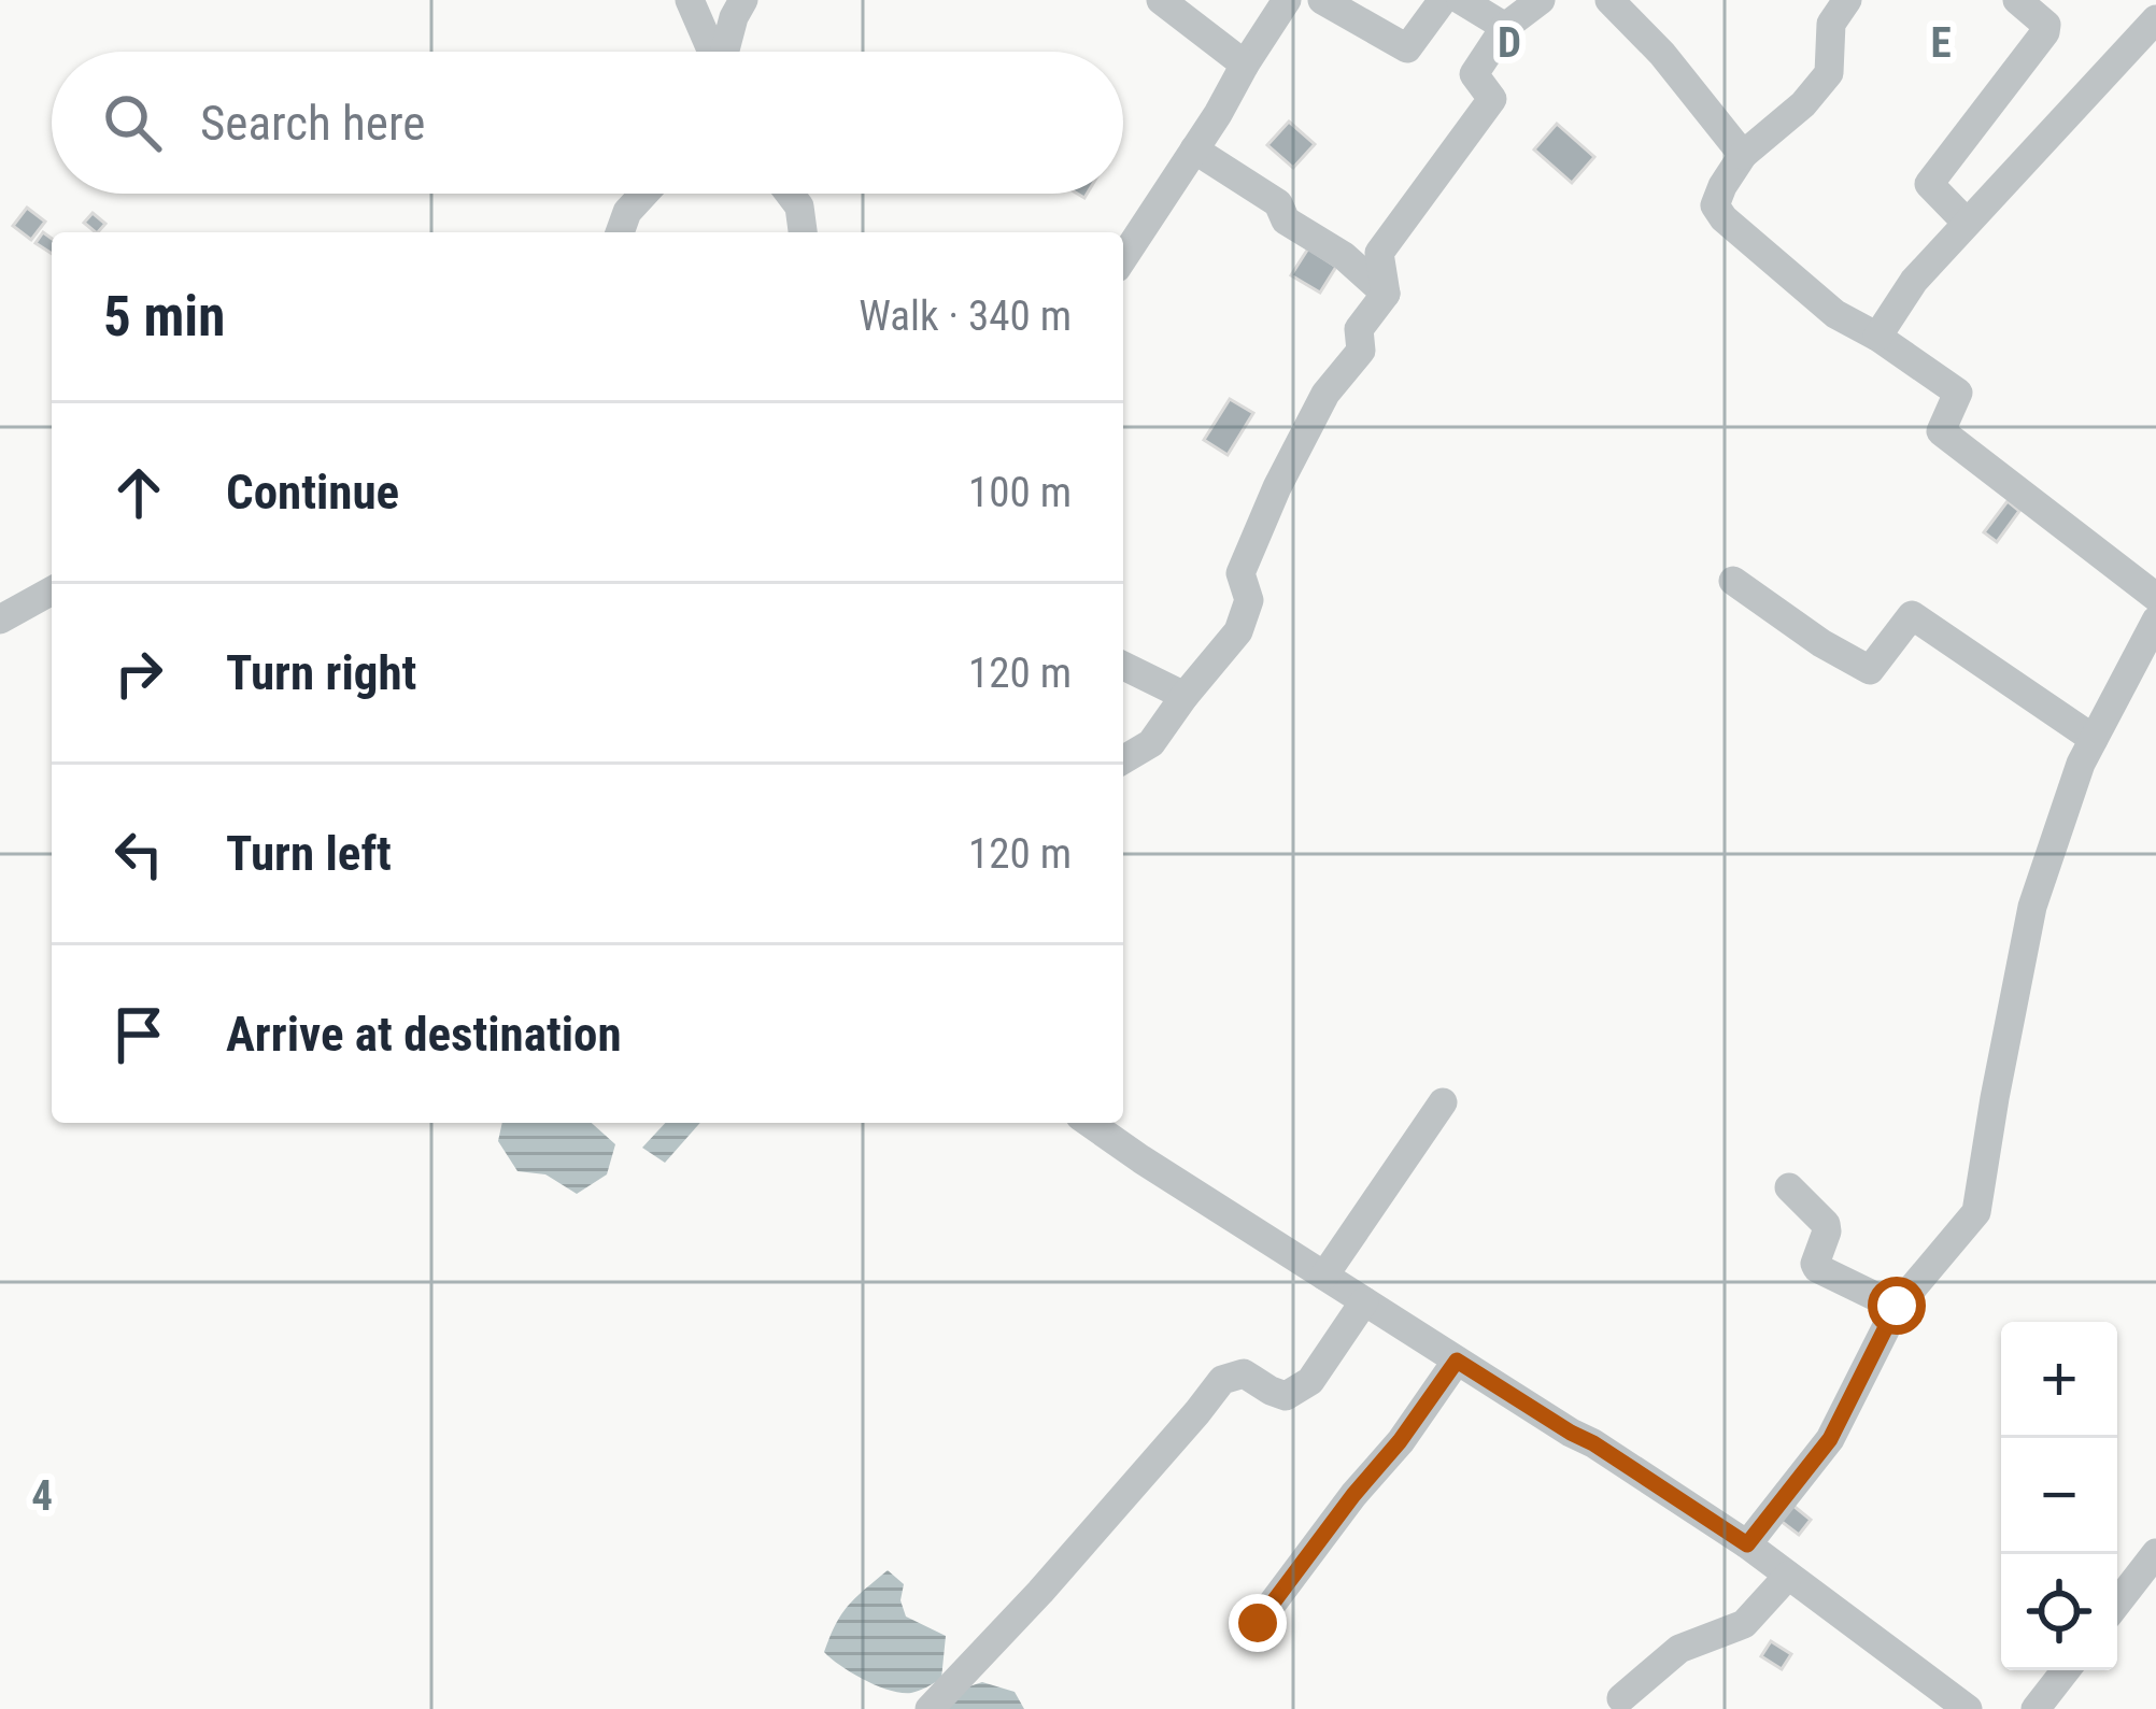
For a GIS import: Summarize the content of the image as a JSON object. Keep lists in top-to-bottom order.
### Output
{
  "page": {
    "search": "Search here",
    "heading": ["5 min", "Walk · 340 m"],
    "list": [
      ["Continue", "100 m"],
      ["Turn right", "120 m"],
      ["Turn left", "120 m"],
      "Arrive at destination"
    ],
    "map_buttons": ["+", "−"]
  },
  "grid": {
    "columns": ["D", "E"],
    "rows": ["4"]
  }
}
